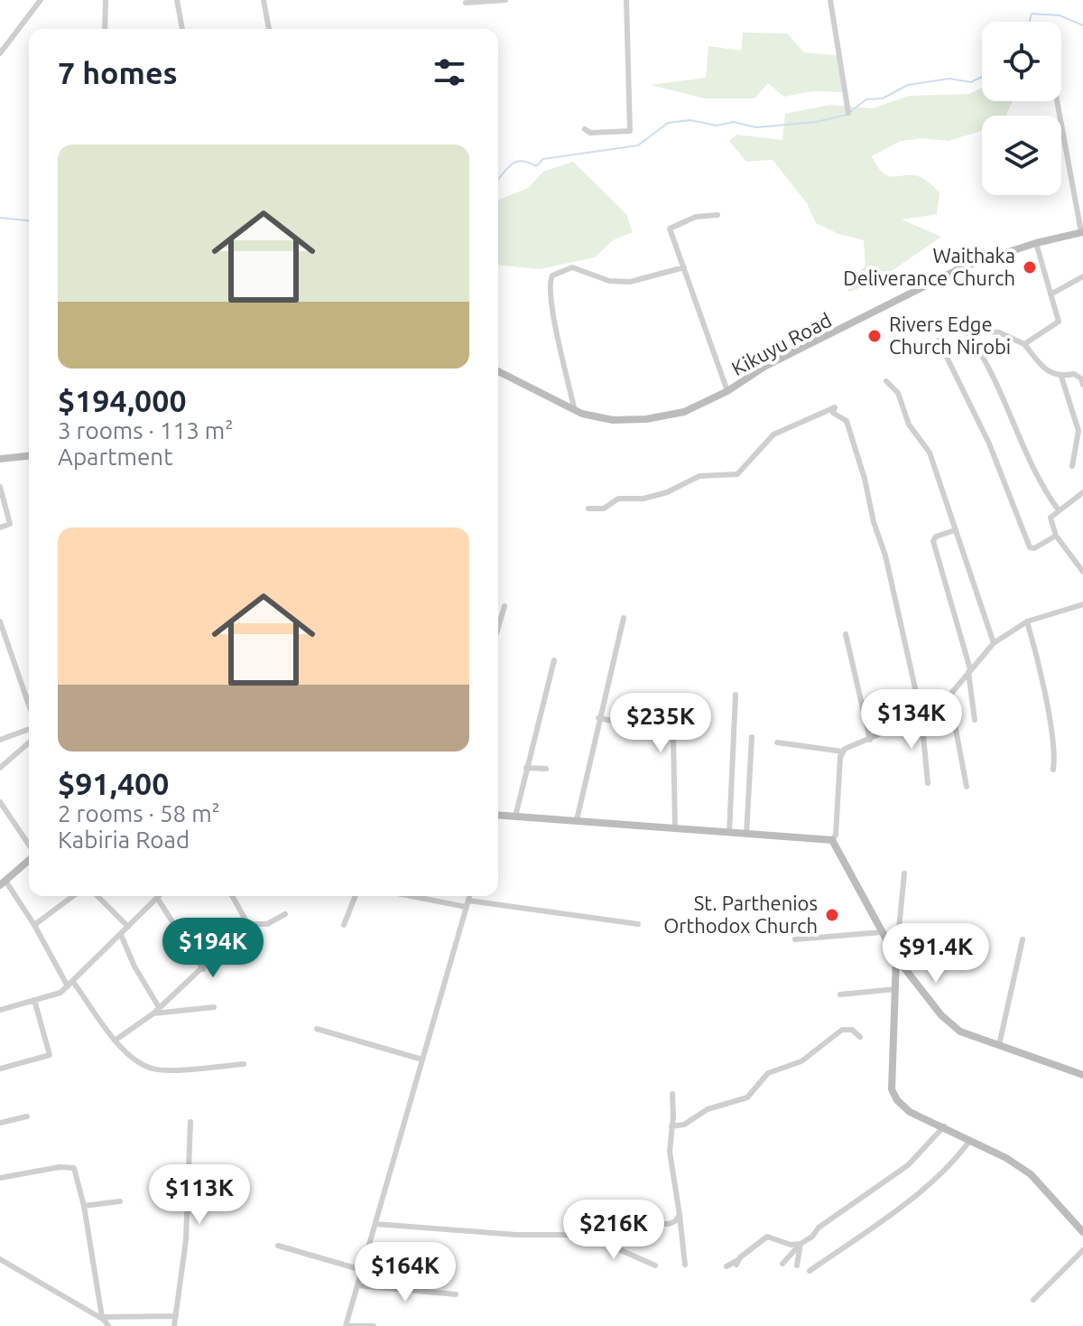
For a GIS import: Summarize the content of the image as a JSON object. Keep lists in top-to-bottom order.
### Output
{
  "streets": {
    "main road": ["Kikuyu Road"]
  },
  "places": ["Waithaka Deliverance Church", "Rivers Edge Church Nirobi", "St. Parthenios Orthodox Church"],
  "page": {
    "heading": "7 homes",
    "list": [
      {
        "name": "$194,000",
        "note": "3 rooms · 113 m² · Apartment"
      },
      {
        "name": "$91,400",
        "note": "2 rooms · 58 m² · Kabiria Road"
      }
    ],
    "price": [
      "$134K",
      "$235K",
      "$194K",
      "$91.4K",
      "$113K",
      "$216K",
      "$164K"
    ]
  }
}
